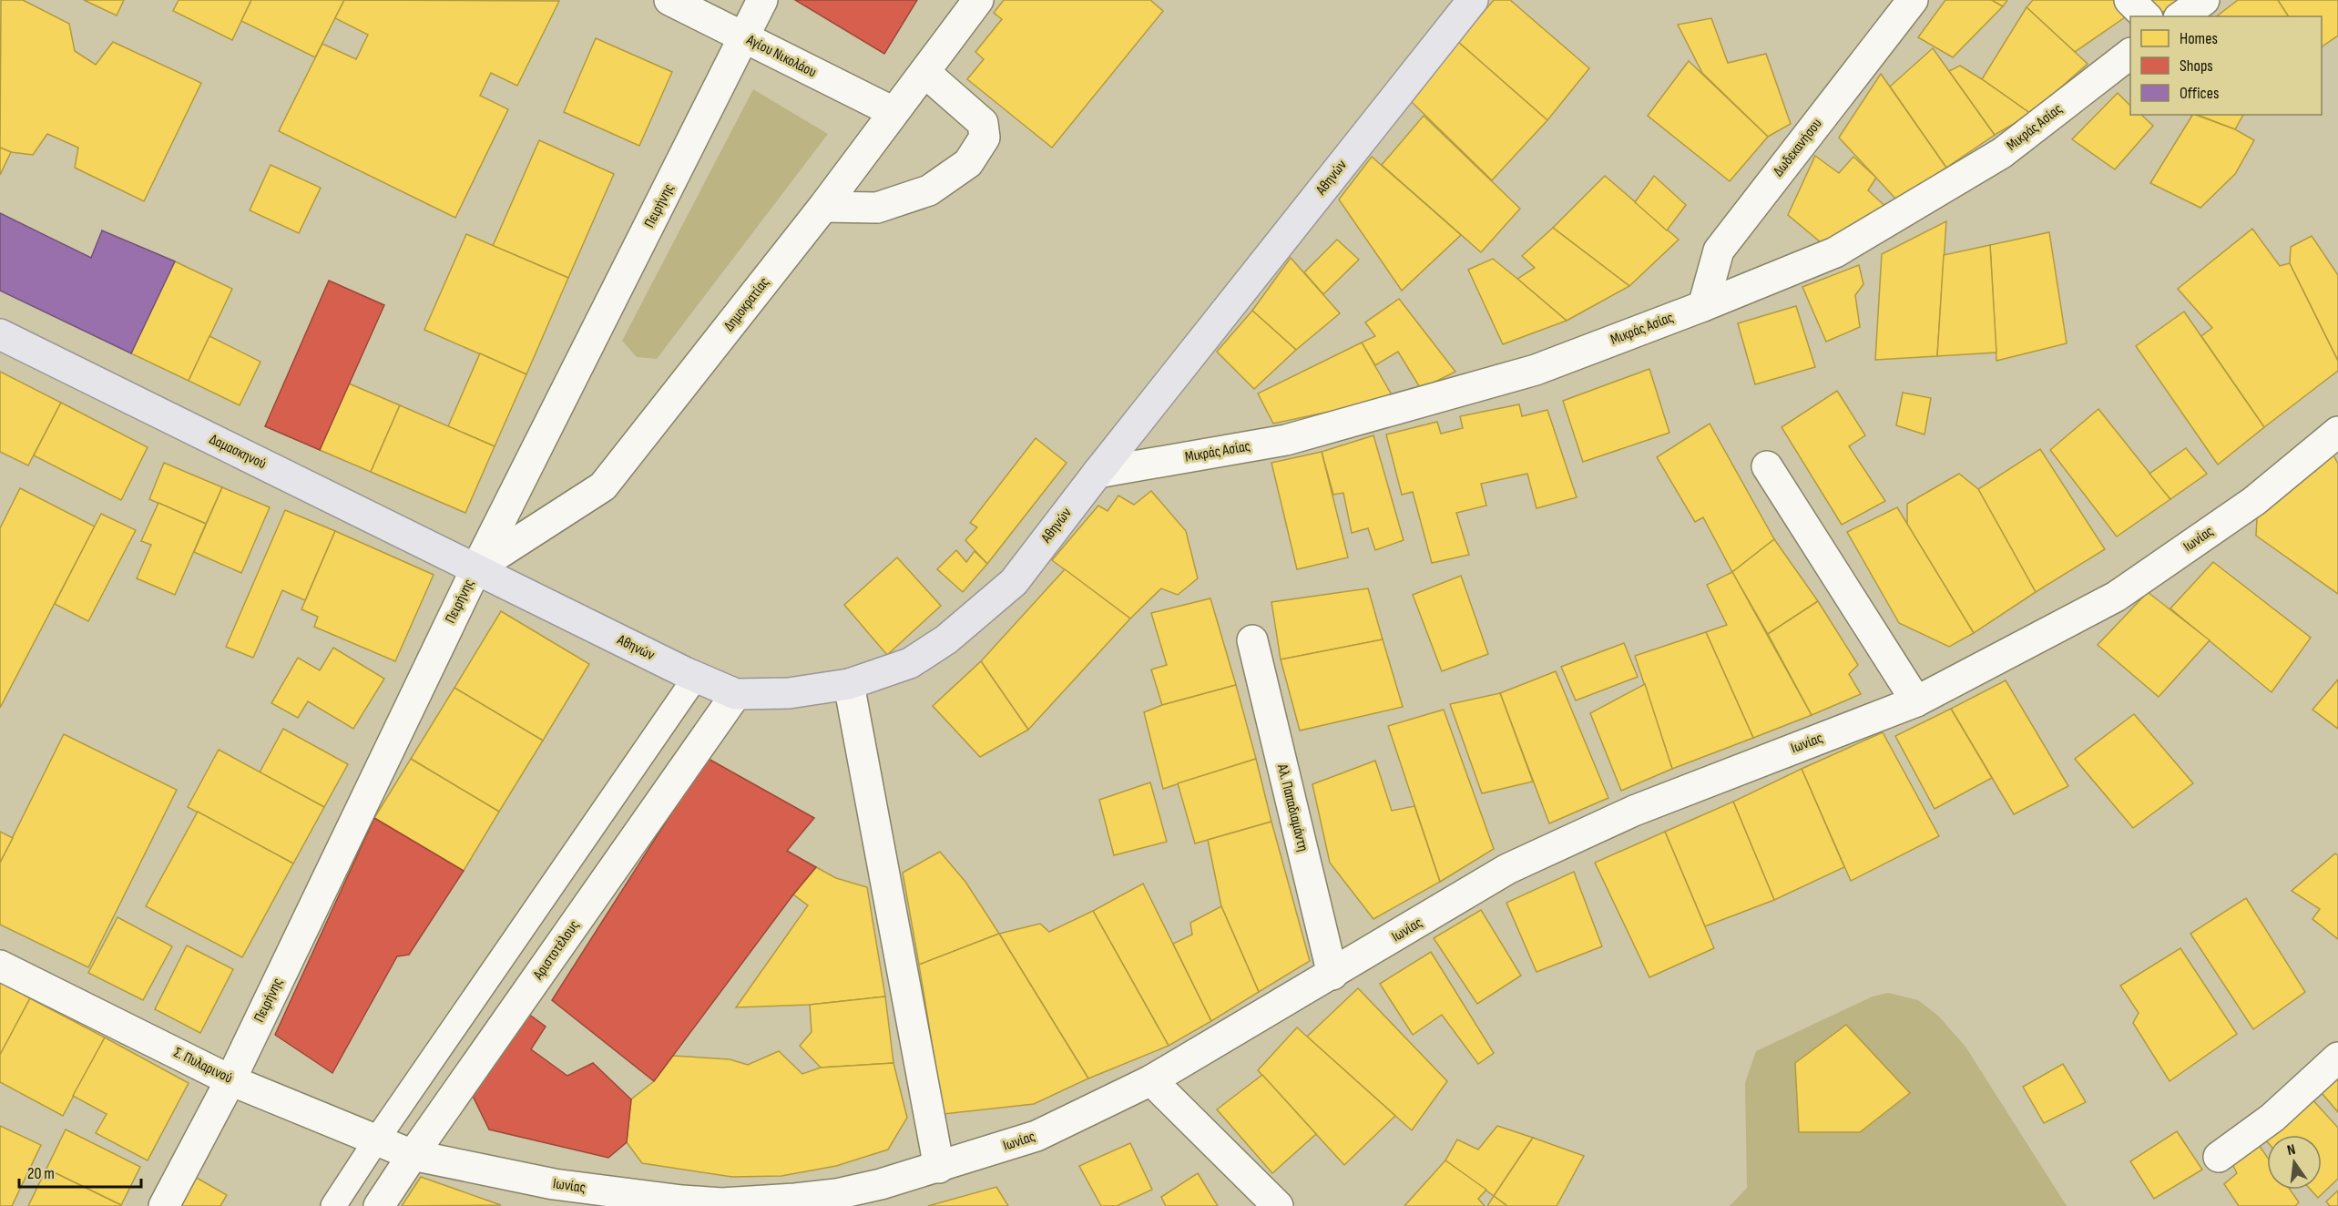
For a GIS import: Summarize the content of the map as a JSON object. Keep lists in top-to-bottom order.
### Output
{
  "streets": {
    "main road": ["Αθηνών", "Δαμασκηνού"],
    "street": [
      "Αγίου Νικολάου",
      "Μικράς Ασίας",
      "Δωδεκανήσου",
      "Πειρήνης",
      "Δημοκρατίας",
      "Ιωνίας",
      "Αλ. Παπαδιαμάντη",
      "Αριστοτέλους",
      "Σ. Πυλαρινού"
    ]
  },
  "crossings": [
    ["Αγίου Νικολάου", "Πειρήνης"],
    ["Αγίου Νικολάου", "Δημοκρατίας"],
    ["Μικράς Ασίας", "Δωδεκανήσου"],
    ["Μικράς Ασίας", "Αθηνών"],
    ["Αθηνών", "Πειρήνης"],
    ["Αθηνών", "Δημοκρατίας"],
    ["Αθηνών", "Δαμασκηνού"],
    ["Αθηνών", "Αριστοτέλους"],
    ["Πειρήνης", "Δημοκρατίας"],
    ["Πειρήνης", "Δαμασκηνού"],
    ["Πειρήνης", "Σ. Πυλαρινού"],
    ["Δημοκρατίας", "Δαμασκηνού"],
    ["Ιωνίας", "Αλ. Παπαδιαμάντη"],
    ["Ιωνίας", "Αριστοτέλους"],
    ["Ιωνίας", "Σ. Πυλαρινού"],
    ["Αριστοτέλους", "Σ. Πυλαρινού"]
  ],
  "legend": ["Homes", "Shops", "Offices"],
  "scale_bar": "20 m",
  "north": "top"
}
